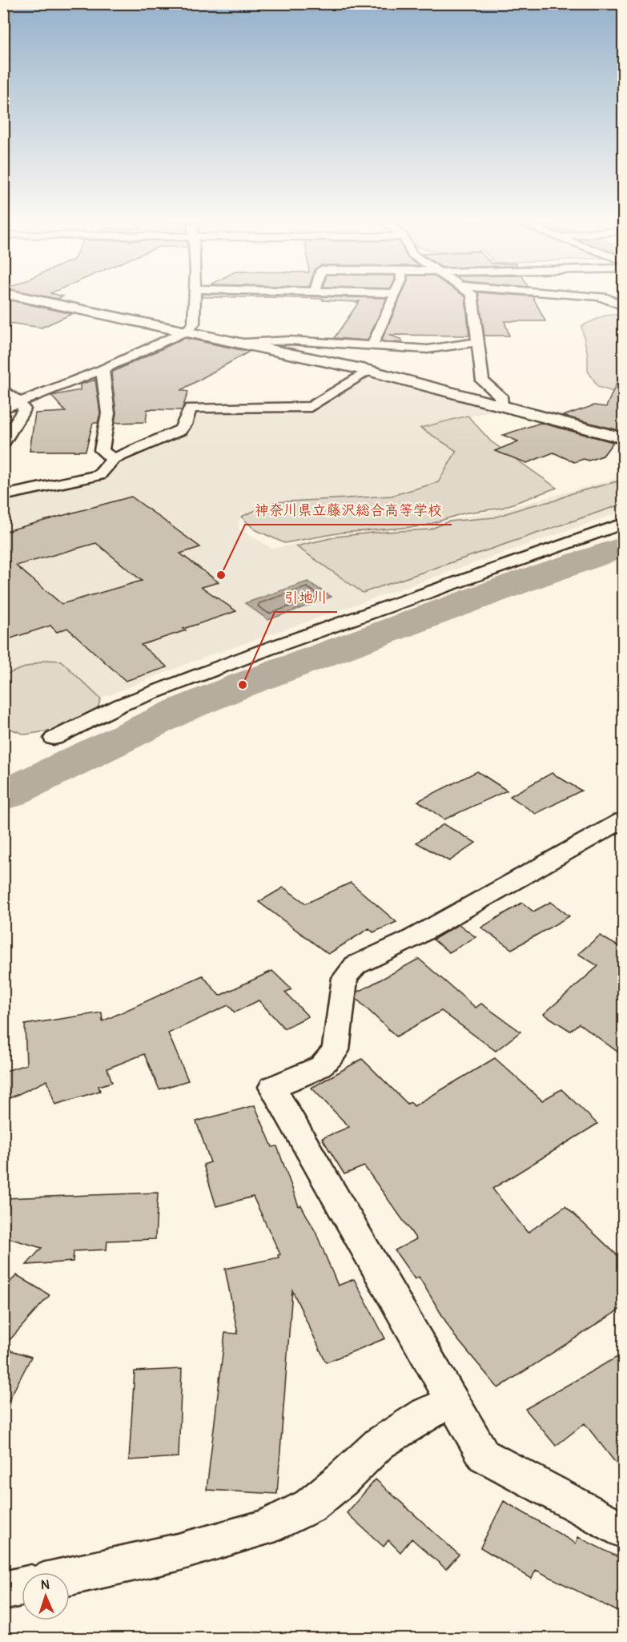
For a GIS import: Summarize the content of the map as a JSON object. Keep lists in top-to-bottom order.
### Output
{
  "places": ["神奈川県立藤沢総合高等学校", "引地川"],
  "north": "top"
}
